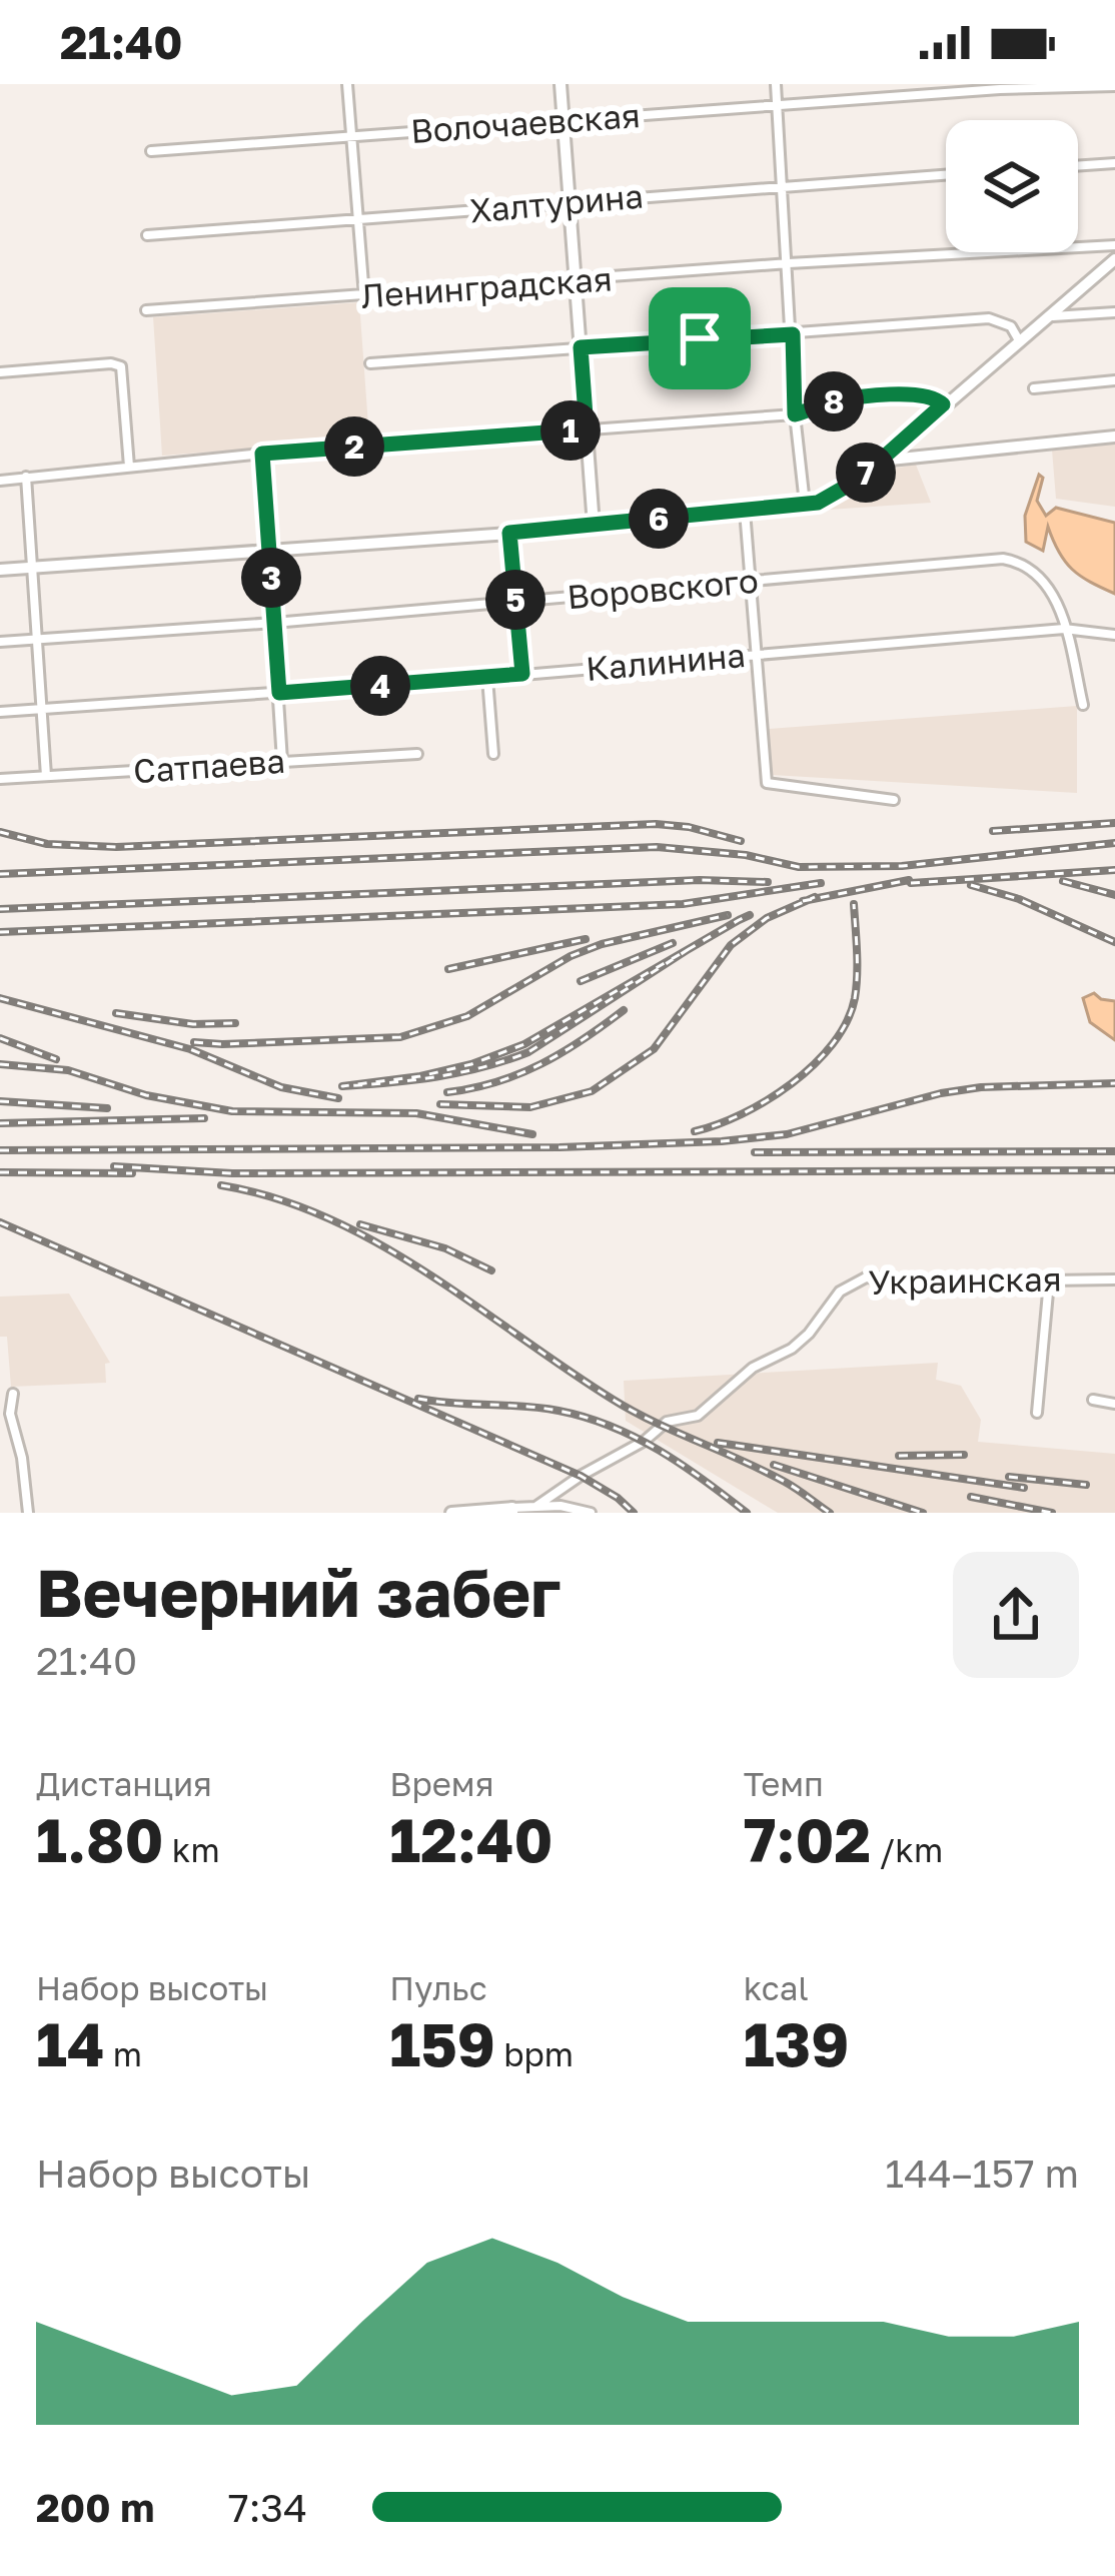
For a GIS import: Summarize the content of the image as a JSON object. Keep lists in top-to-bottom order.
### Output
{
  "streets": {
    "street": [
      "Волочаевская",
      "Халтурина",
      "Ленинградская",
      "Воровского",
      "Калинина",
      "Сатпаева",
      "Украинская"
    ]
  },
  "crossings": [
    ["Воровского", "Калинина"]
  ],
  "page": {
    "status": "21:40",
    "pins": [
      "8",
      "1",
      "2",
      "7",
      "6",
      "3",
      "5",
      "4"
    ],
    "heading": ["Вечерний забег", "21:40"],
    "stats": [
      ["Дистанция", "1.80 km"],
      ["Время", "12:40"],
      ["Темп", "7:02 /km"],
      ["Набор высоты", "14 m"],
      ["Пульс", "159 bpm"],
      ["kcal", "139"]
    ],
    "chart": ["Набор высоты", "144–157 m"],
    "list": [
      {
        "name": "200 m",
        "note": "7:34"
      }
    ]
  }
}
